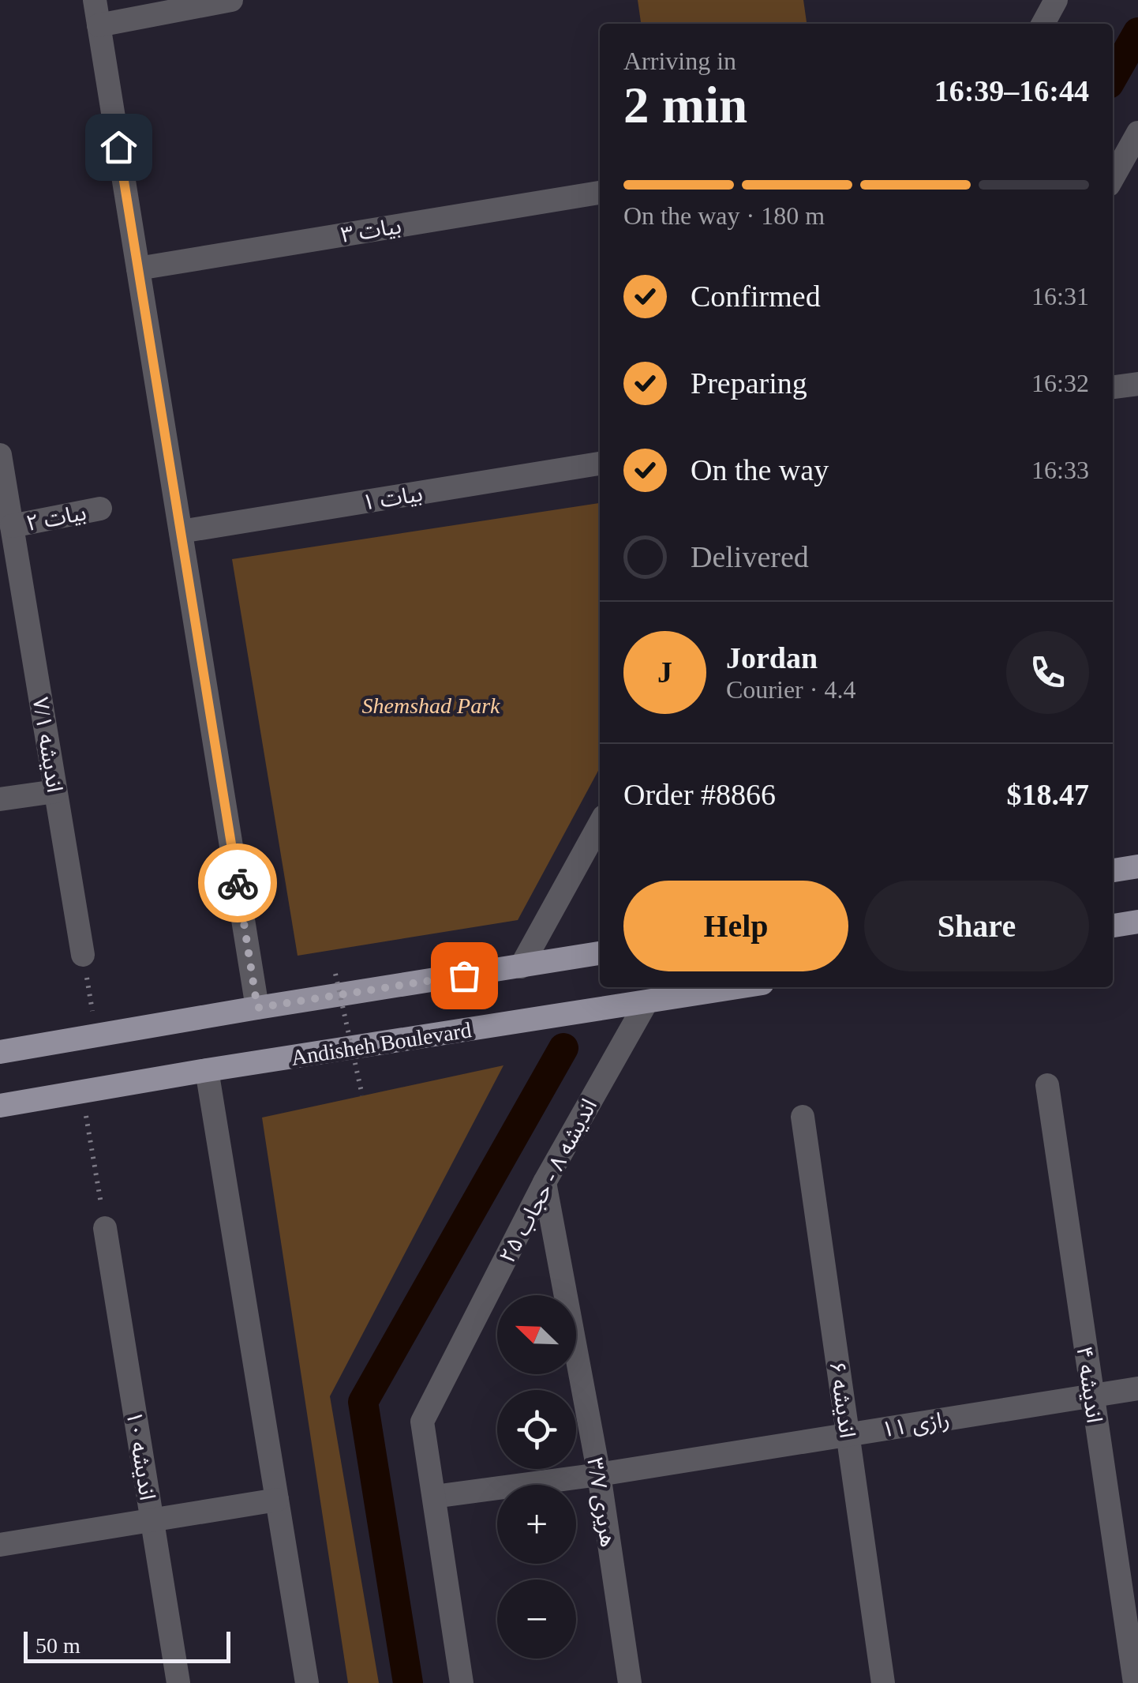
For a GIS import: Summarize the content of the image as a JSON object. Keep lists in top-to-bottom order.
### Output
{
  "streets": {
    "main road": ["Andisheh Boulevard"],
    "street": [
      "بیات ۳",
      "بیات ۱",
      "بیات ۲",
      "اندیشه ۷/۱",
      "اندیشه ۸ - حجاب ۲۵",
      "اندیشه ۴",
      "اندیشه ۶",
      "رازی ۱۱",
      "اندیشه ۱۰",
      "هریری ۳/۷"
    ]
  },
  "crossings": [
    ["بیات ۲", "اندیشه ۷/۱"],
    ["Andisheh Boulevard", "اندیشه ۸ - حجاب ۲۵"],
    ["اندیشه ۸ - حجاب ۲۵", "رازی ۱۱"],
    ["اندیشه ۸ - حجاب ۲۵", "هریری ۳/۷"],
    ["اندیشه ۴", "رازی ۱۱"],
    ["اندیشه ۶", "رازی ۱۱"],
    ["رازی ۱۱", "هریری ۳/۷"]
  ],
  "parks": ["Shemshad Park"],
  "scale_bar": "50 m",
  "north": "top left",
  "page": {
    "heading": ["2 min", "Arriving in", "16:39–16:44"],
    "panel": [
      "Jordan",
      "Courier · 4.4",
      "Order #8866",
      "$18.47"
    ],
    "bar": "On the way · 180 m",
    "list": [
      ["Confirmed", "16:31"],
      ["Preparing", "16:32"],
      ["On the way", "16:33"],
      "Delivered"
    ],
    "round": "J",
    "buttons": ["Help", "Share"],
    "map_buttons": ["+", "−"],
    "scale": "50 m"
  }
}
